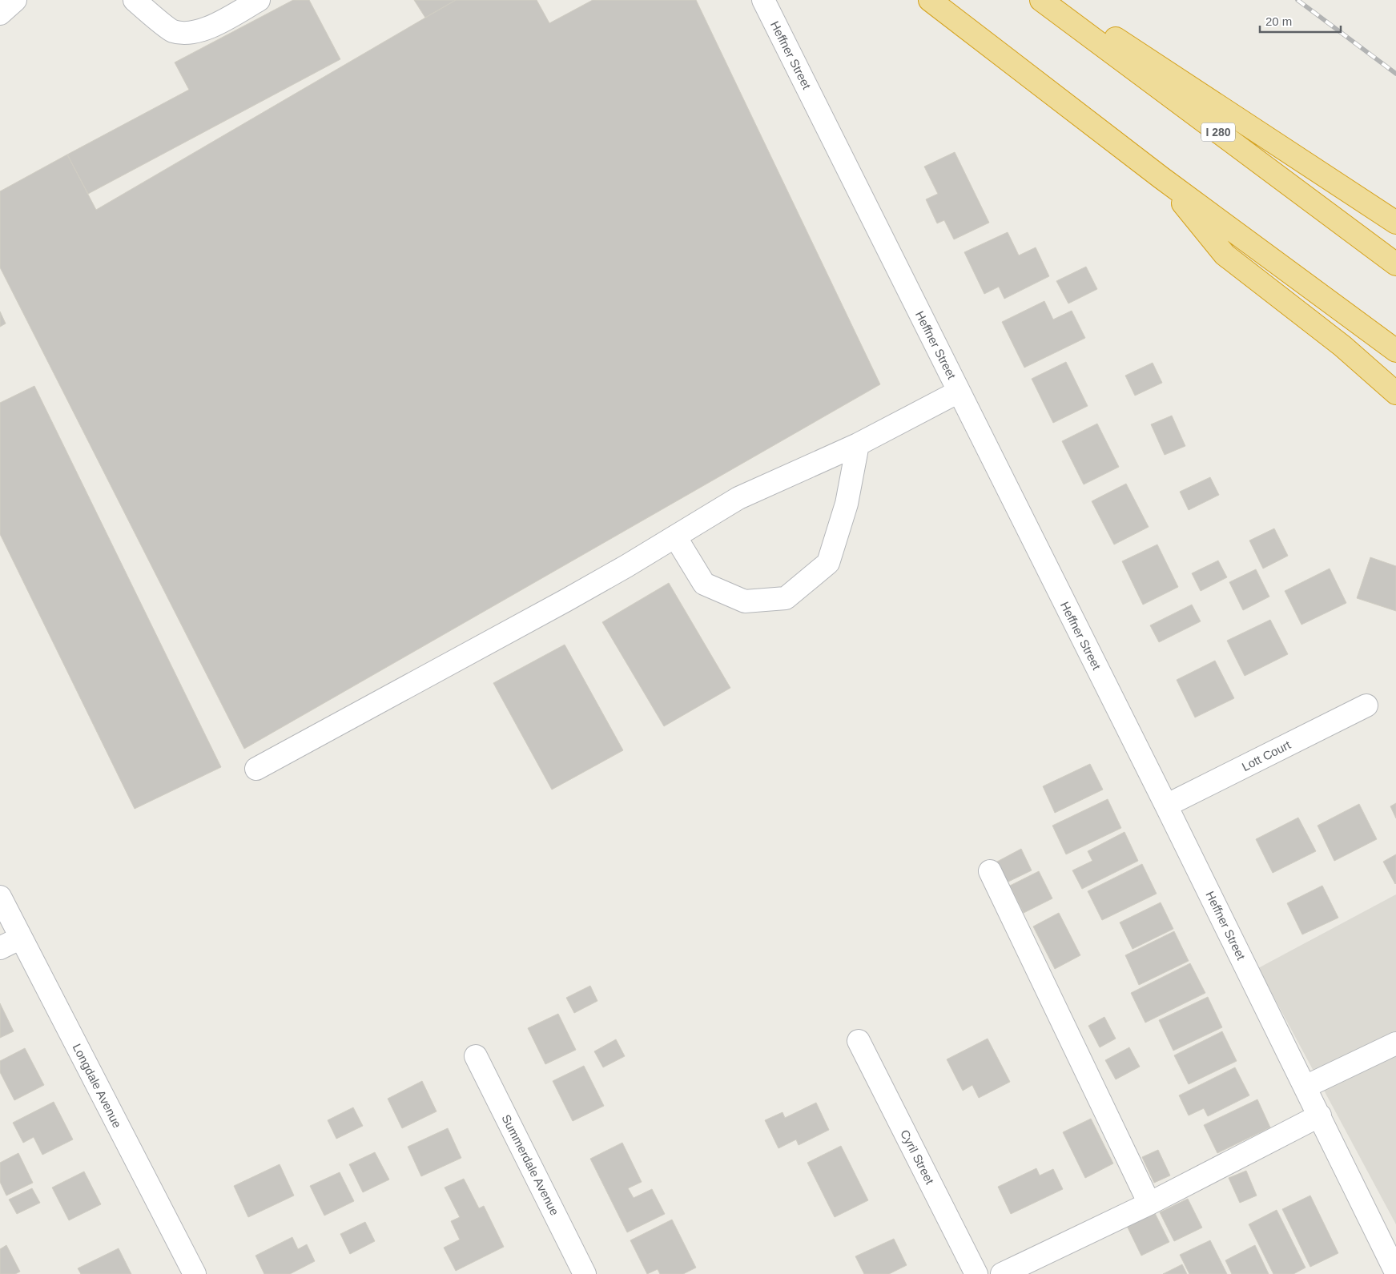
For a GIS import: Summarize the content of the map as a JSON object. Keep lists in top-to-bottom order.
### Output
{
  "streets": {
    "highway": ["I 280"],
    "street": [
      "Heffner Street",
      "Lott Court",
      "Longdale Avenue",
      "Cyril Street",
      "Summerdale Avenue"
    ]
  },
  "crossings": [
    ["Heffner Street", "Lott Court"]
  ],
  "scale_bar": "20 m"
}
